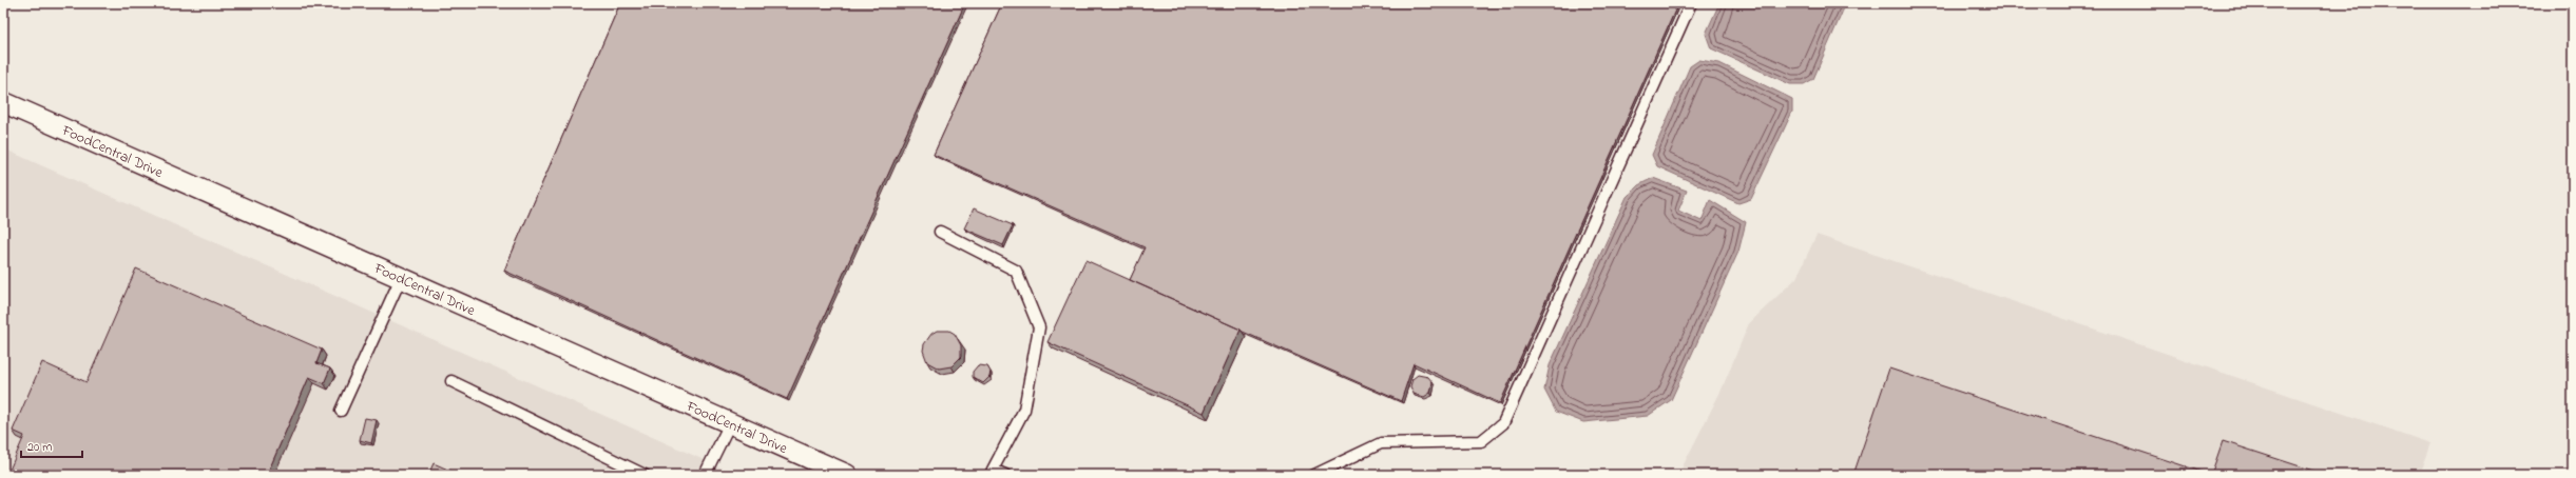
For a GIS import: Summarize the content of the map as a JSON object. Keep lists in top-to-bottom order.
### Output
{
  "streets": {
    "street": ["FoodCentral Drive"]
  },
  "scale_bar": "20 m"
}
